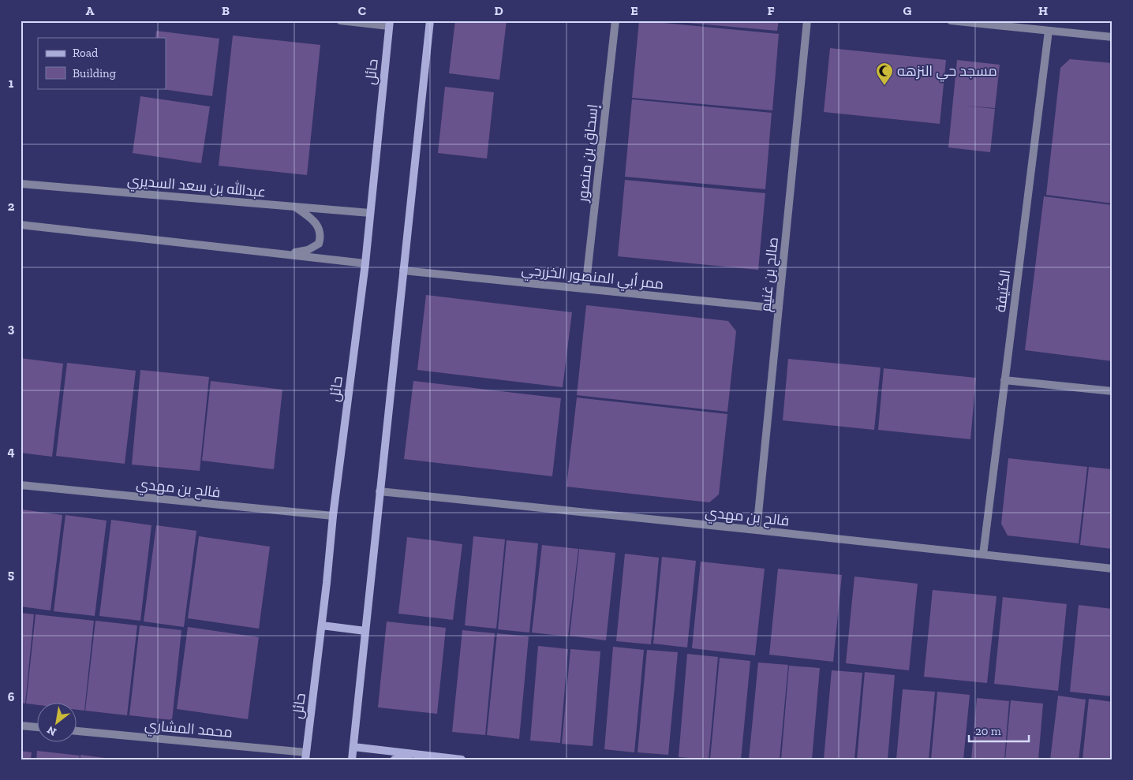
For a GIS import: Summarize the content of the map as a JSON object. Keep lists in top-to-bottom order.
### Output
{
  "streets": {
    "street": [
      "حائل",
      "إسحاق بن منصور",
      "عبدالله بن سعد السديري",
      "صالح بن غنيم",
      "ممر أبي المنصور الخزرجي",
      "الكتيفة",
      "فالح بن مهدي",
      "محمد المشاري"
    ]
  },
  "crossings": [
    ["حائل", "عبدالله بن سعد السديري"],
    ["حائل", "فالح بن مهدي"],
    ["حائل", "محمد المشاري"],
    ["إسحاق بن منصور", "ممر أبي المنصور الخزرجي"],
    ["صالح بن غنيم", "ممر أبي المنصور الخزرجي"],
    ["صالح بن غنيم", "فالح بن مهدي"],
    ["الكتيفة", "فالح بن مهدي"]
  ],
  "places": {
    "mosque": ["مسجد حي النزهه"]
  },
  "legend": ["Road", "Building"],
  "scale_bar": "20 m",
  "north": "bottom left",
  "grid": {
    "columns": [
      "A",
      "B",
      "C",
      "D",
      "E",
      "F",
      "G",
      "H"
    ],
    "rows": [
      "1",
      "2",
      "3",
      "4",
      "5",
      "6"
    ]
  }
}
